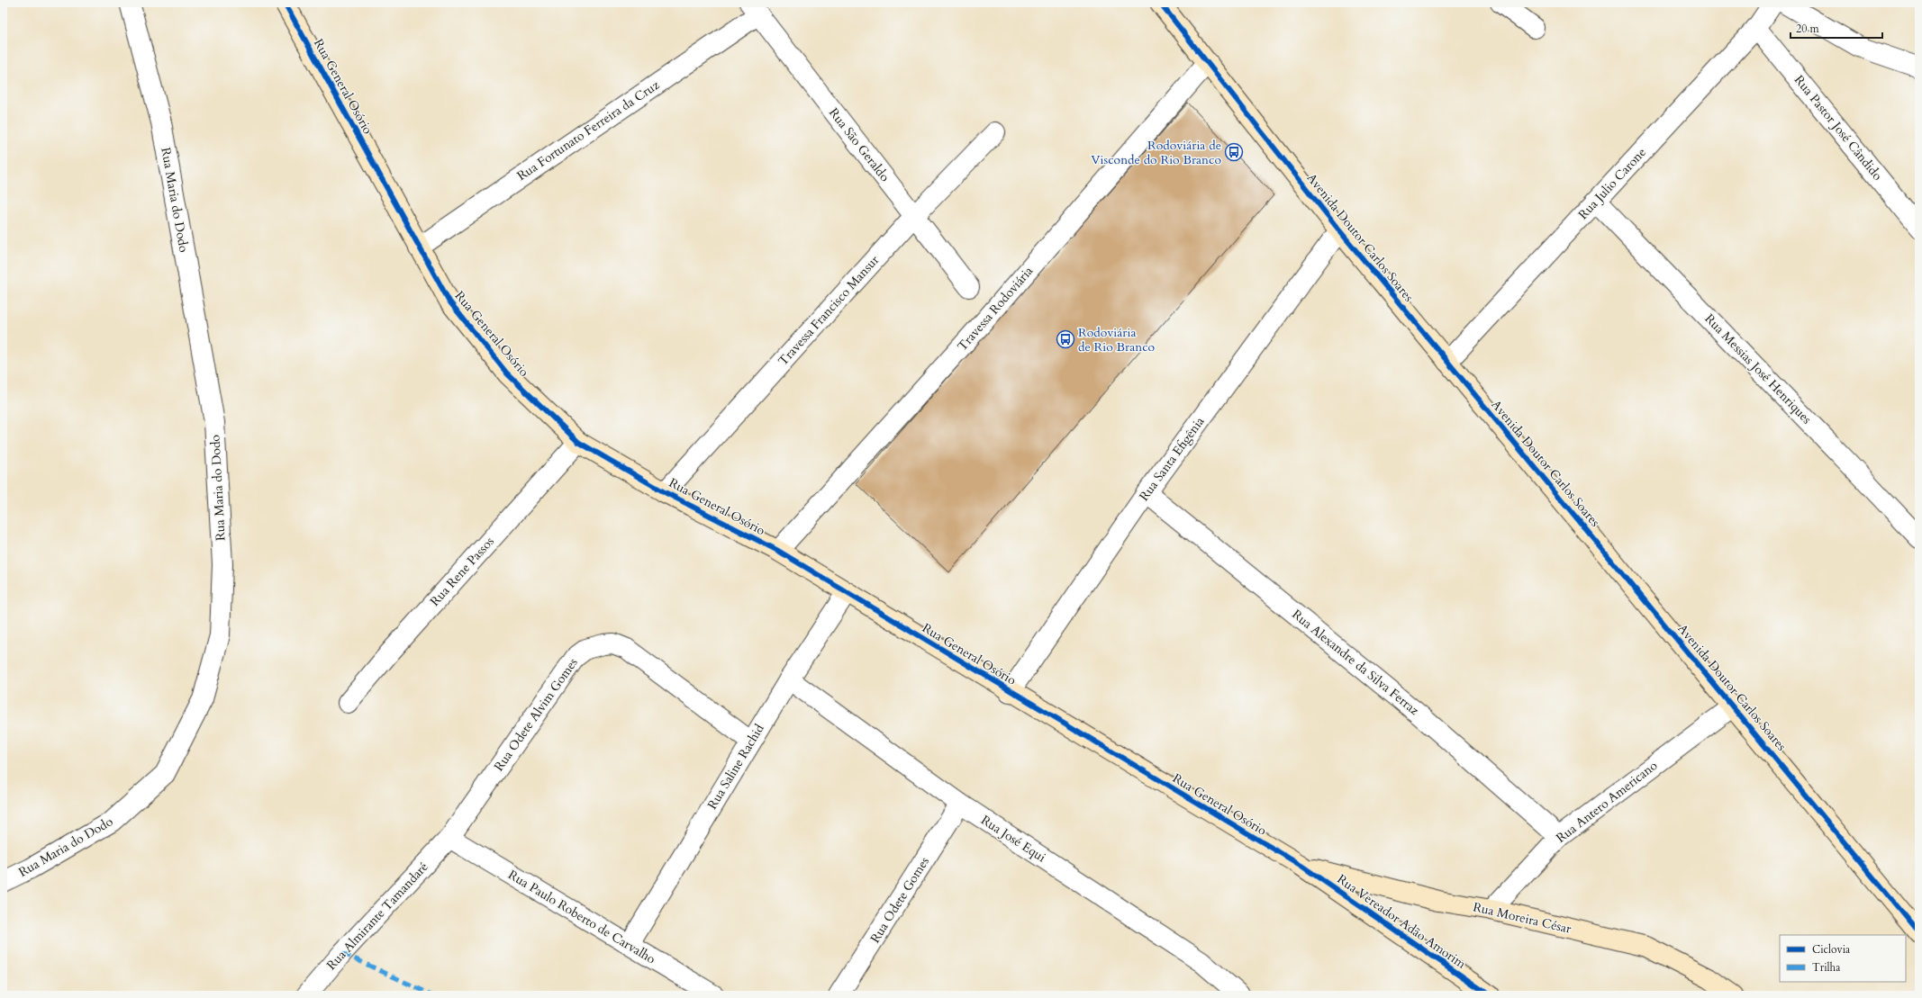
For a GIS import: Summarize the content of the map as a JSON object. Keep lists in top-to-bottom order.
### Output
{
  "streets": {
    "street": [
      "Rua General Osório",
      "Rua Pastor José Cândido",
      "Rua Fortunato Ferreira da Cruz",
      "Rua São Geraldo",
      "Rua Julio Carone",
      "Rua Maria do Dodo",
      "Avenida Doutor Carlos Soares",
      "Travessa Rodoviária",
      "Travessa Francisco Mansur",
      "Rua Messias José Henriques",
      "Rua Santa Efigênia",
      "Rua Rene Passos",
      "Rua Alexandre da Silva Ferraz",
      "Rua Odete Alvim Gomes",
      "Rua Saline Rachid",
      "Rua Antero Americano",
      "Rua José Equi",
      "Rua Odete Gomes",
      "Rua Almirante Tamandaré",
      "Rua Paulo Roberto de Carvalho",
      "Rua Moreira César",
      "Rua Vereador Adão Amorim"
    ]
  },
  "crossings": [
    ["Rua General Osório", "Rua Fortunato Ferreira da Cruz"],
    ["Rua General Osório", "Travessa Rodoviária"],
    ["Rua General Osório", "Travessa Francisco Mansur"],
    ["Rua General Osório", "Rua Santa Efigênia"],
    ["Rua General Osório", "Rua Rene Passos"],
    ["Rua General Osório", "Rua Saline Rachid"],
    ["Rua General Osório", "Rua Moreira César"],
    ["Rua General Osório", "Rua Vereador Adão Amorim"],
    ["Rua Pastor José Cândido", "Rua Julio Carone"],
    ["Rua Fortunato Ferreira da Cruz", "Rua São Geraldo"],
    ["Rua São Geraldo", "Travessa Francisco Mansur"],
    ["Rua Julio Carone", "Avenida Doutor Carlos Soares"],
    ["Rua Julio Carone", "Rua Messias José Henriques"],
    ["Avenida Doutor Carlos Soares", "Travessa Rodoviária"],
    ["Avenida Doutor Carlos Soares", "Rua Santa Efigênia"],
    ["Avenida Doutor Carlos Soares", "Rua Antero Americano"],
    ["Rua Santa Efigênia", "Rua Alexandre da Silva Ferraz"],
    ["Rua Alexandre da Silva Ferraz", "Rua Antero Americano"],
    ["Rua Odete Alvim Gomes", "Rua Saline Rachid"],
    ["Rua Odete Alvim Gomes", "Rua Almirante Tamandaré"],
    ["Rua Odete Alvim Gomes", "Rua Paulo Roberto de Carvalho"],
    ["Rua Saline Rachid", "Rua José Equi"],
    ["Rua Saline Rachid", "Rua Paulo Roberto de Carvalho"],
    ["Rua Antero Americano", "Rua Moreira César"],
    ["Rua José Equi", "Rua Odete Gomes"],
    ["Rua Almirante Tamandaré", "Rua Paulo Roberto de Carvalho"],
    ["Rua Moreira César", "Rua Vereador Adão Amorim"]
  ],
  "places": {
    "bus stop": ["Rodoviária de Visconde do Rio Branco", "Rodoviária de Rio Branco"]
  },
  "legend": ["Ciclovia", "Trilha"],
  "scale_bar": "20 m"
}
